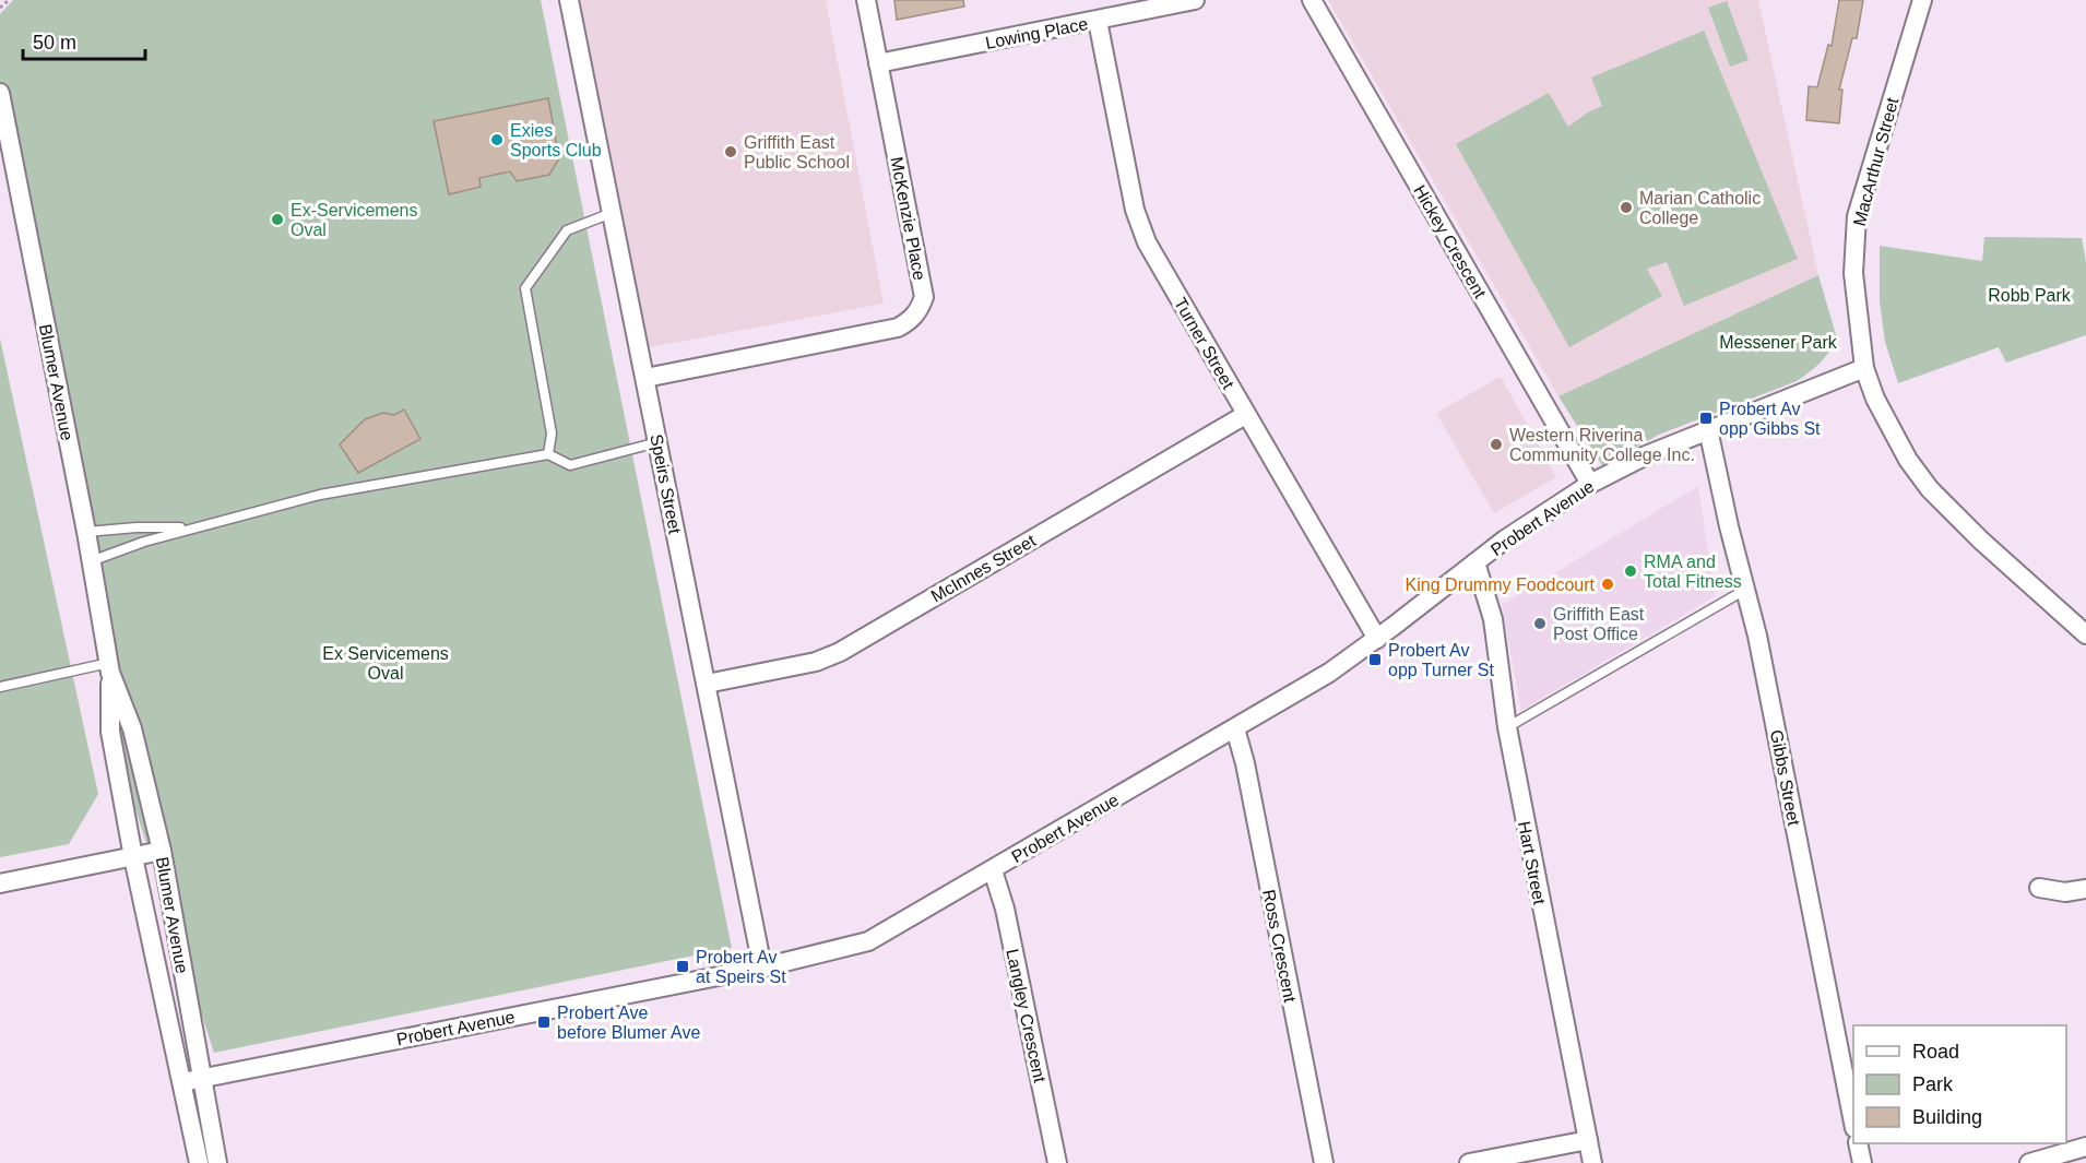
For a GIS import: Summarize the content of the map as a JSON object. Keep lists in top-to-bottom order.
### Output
{
  "streets": {
    "street": [
      "Lowing Place",
      "MacArthur Street",
      "McKenzie Place",
      "Hickey Crescent",
      "Turner Street",
      "Blumer Avenue",
      "Speirs Street",
      "Probert Avenue",
      "McInnes Street",
      "Gibbs Street",
      "Hart Street",
      "Ross Crescent",
      "Langley Crescent"
    ]
  },
  "crossings": [
    ["Lowing Place", "McKenzie Place"],
    ["Lowing Place", "Turner Street"],
    ["MacArthur Street", "Probert Avenue"],
    ["McKenzie Place", "Speirs Street"],
    ["Hickey Crescent", "Probert Avenue"],
    ["Turner Street", "Probert Avenue"],
    ["Turner Street", "McInnes Street"],
    ["Blumer Avenue", "Probert Avenue"],
    ["Speirs Street", "Probert Avenue"],
    ["Speirs Street", "McInnes Street"],
    ["Probert Avenue", "Gibbs Street"],
    ["Probert Avenue", "Hart Street"],
    ["Probert Avenue", "Ross Crescent"],
    ["Probert Avenue", "Langley Crescent"]
  ],
  "parks": ["Robb Park", "Messener Park", "Ex Servicemens Oval"],
  "places": {
    "other": [
      "Exies Sports Club",
      "Griffith East Public School",
      "Marian Catholic College",
      "Ex-Servicemens Oval",
      "Western Riverina Community College Inc.",
      "RMA and Total Fitness",
      "King Drummy Foodcourt",
      "Griffith East Post Office"
    ],
    "transit": [
      "Probert Av opp Gibbs St",
      "Probert Av opp Turner St",
      "Probert Av at Speirs St",
      "Probert Ave before Blumer Ave"
    ]
  },
  "legend": ["Road", "Park", "Building"],
  "scale_bar": "50 m"
}
